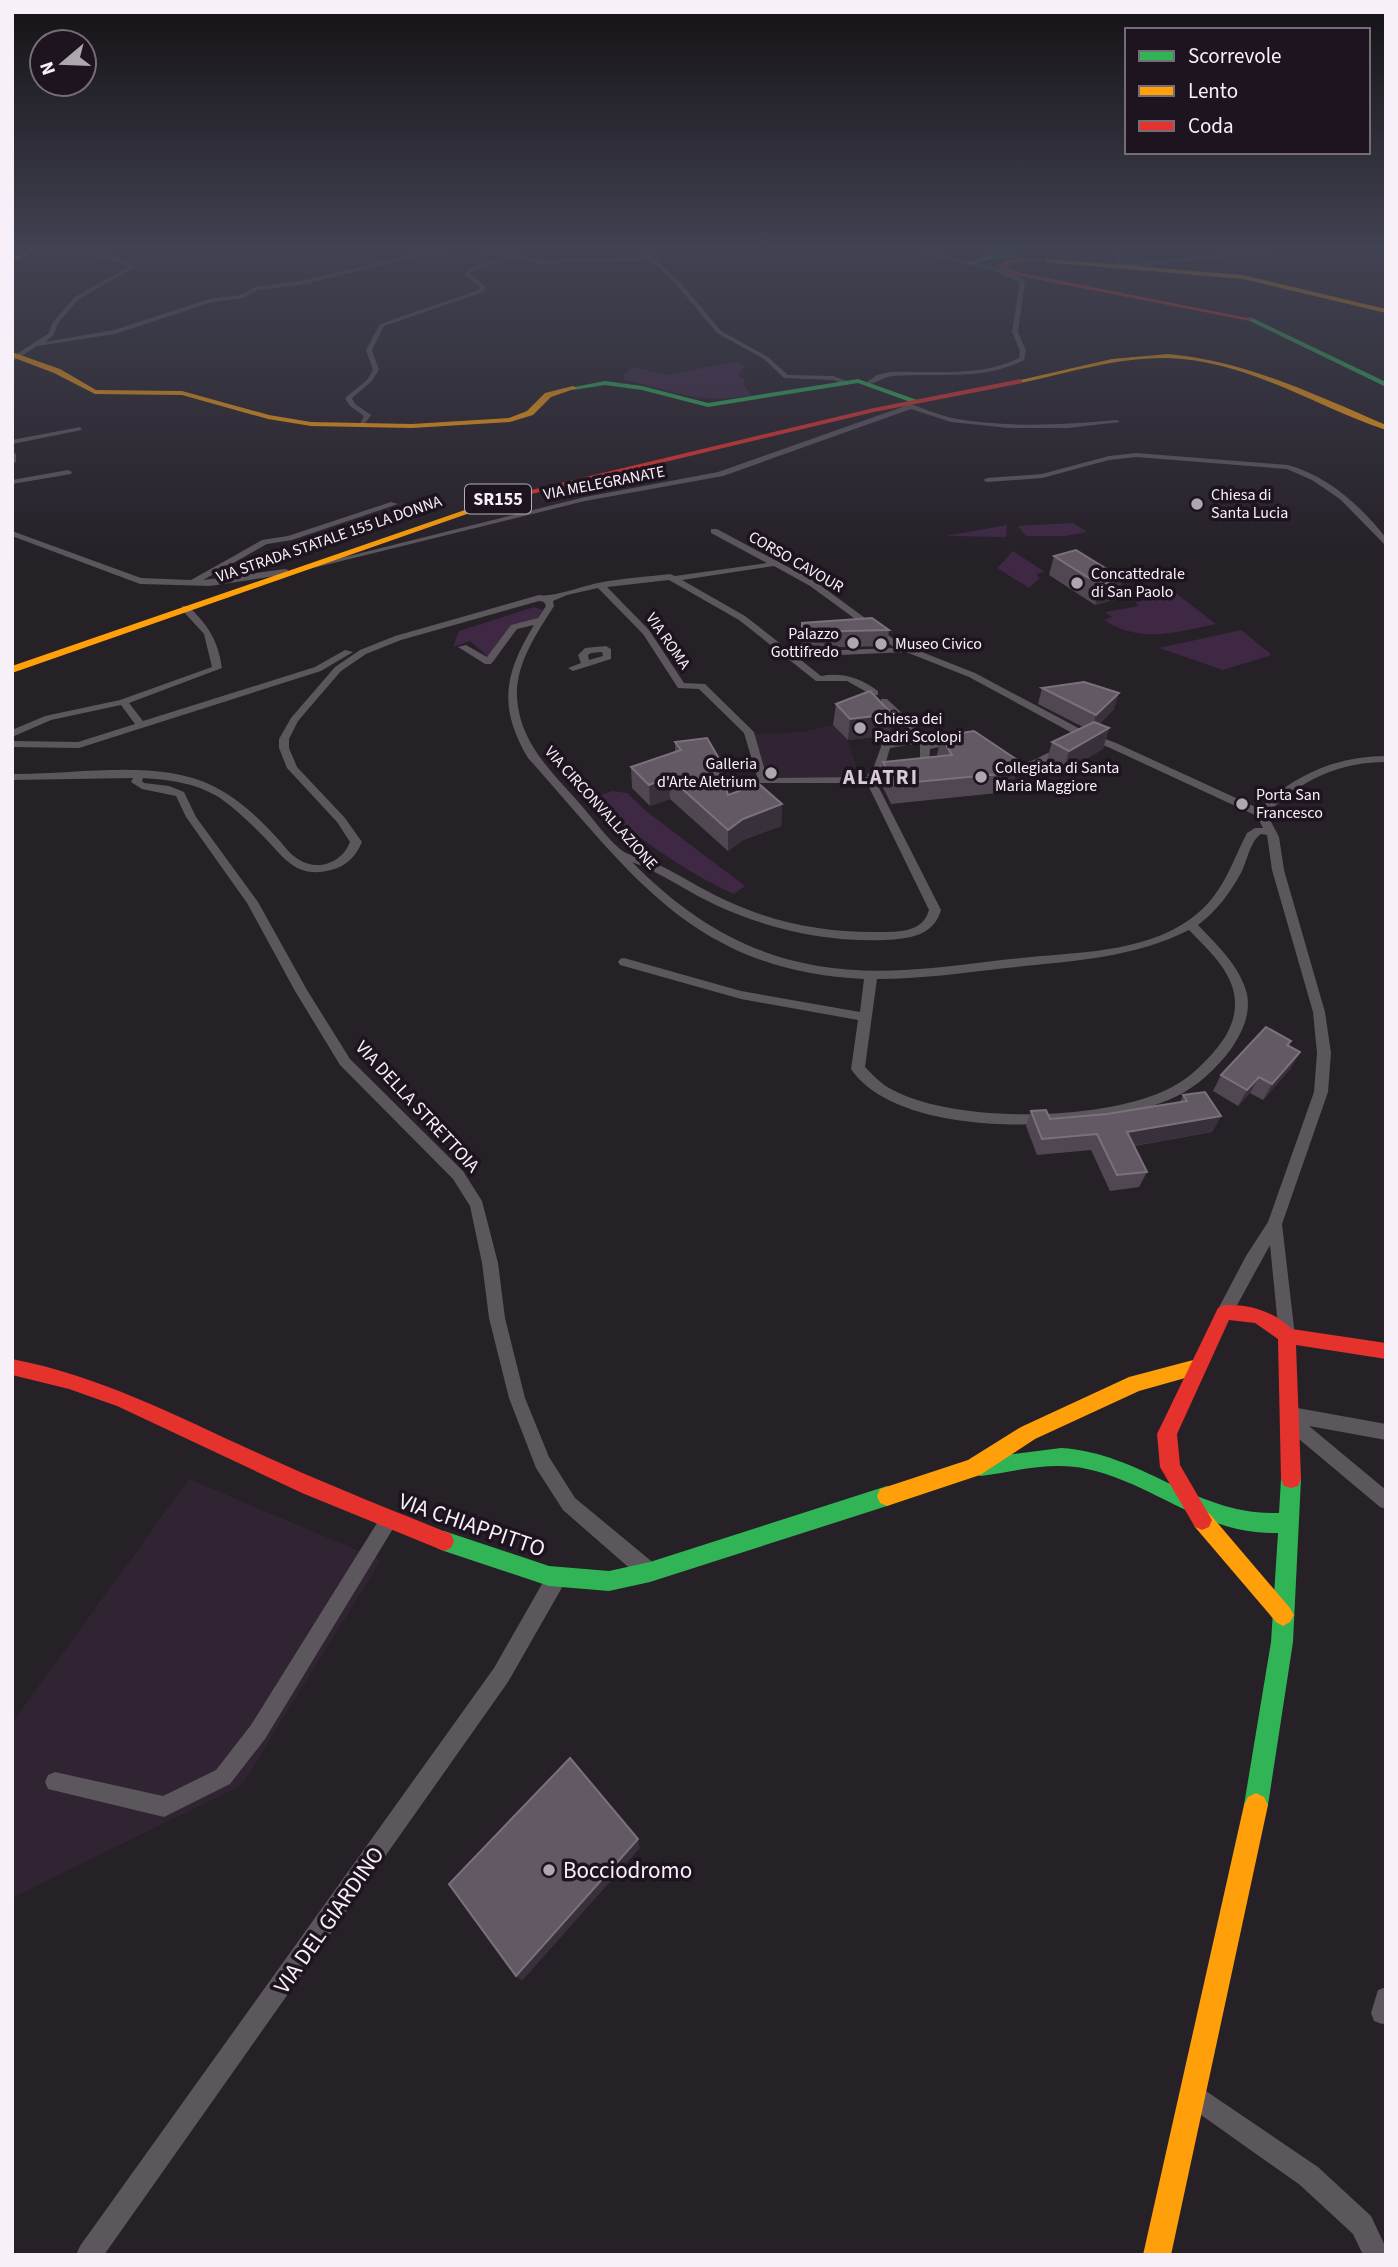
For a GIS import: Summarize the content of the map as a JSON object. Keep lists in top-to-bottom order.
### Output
{
  "streets": {
    "main road": ["SR155", "VIA STRADA STATALE 155 LA DONNA", "VIA CHIAPPITTO"],
    "street": [
      "VIA MELEGRANATE",
      "CORSO CAVOUR",
      "VIA ROMA",
      "VIA CIRCONVALLAZIONE",
      "VIA DELLA STRETTOIA",
      "VIA DEL GIARDINO"
    ]
  },
  "crossings": [
    ["VIA MELEGRANATE", "VIA STRADA STATALE 155 LA DONNA"],
    ["VIA DELLA STRETTOIA", "VIA CHIAPPITTO"],
    ["VIA CHIAPPITTO", "VIA DEL GIARDINO"]
  ],
  "districts": ["ALATRI"],
  "places": [
    "Chiesa di Santa Lucia",
    "Concattedrale di San Paolo",
    "Palazzo Gottifredo",
    "Museo Civico",
    "Chiesa dei Padri Scolopi",
    "Galleria d'Arte Aletrium",
    "Collegiata di Santa Maria Maggiore",
    "Porta San Francesco",
    "Bocciodromo"
  ],
  "legend": ["Scorrevole", "Lento", "Coda"],
  "north": "left"
}
